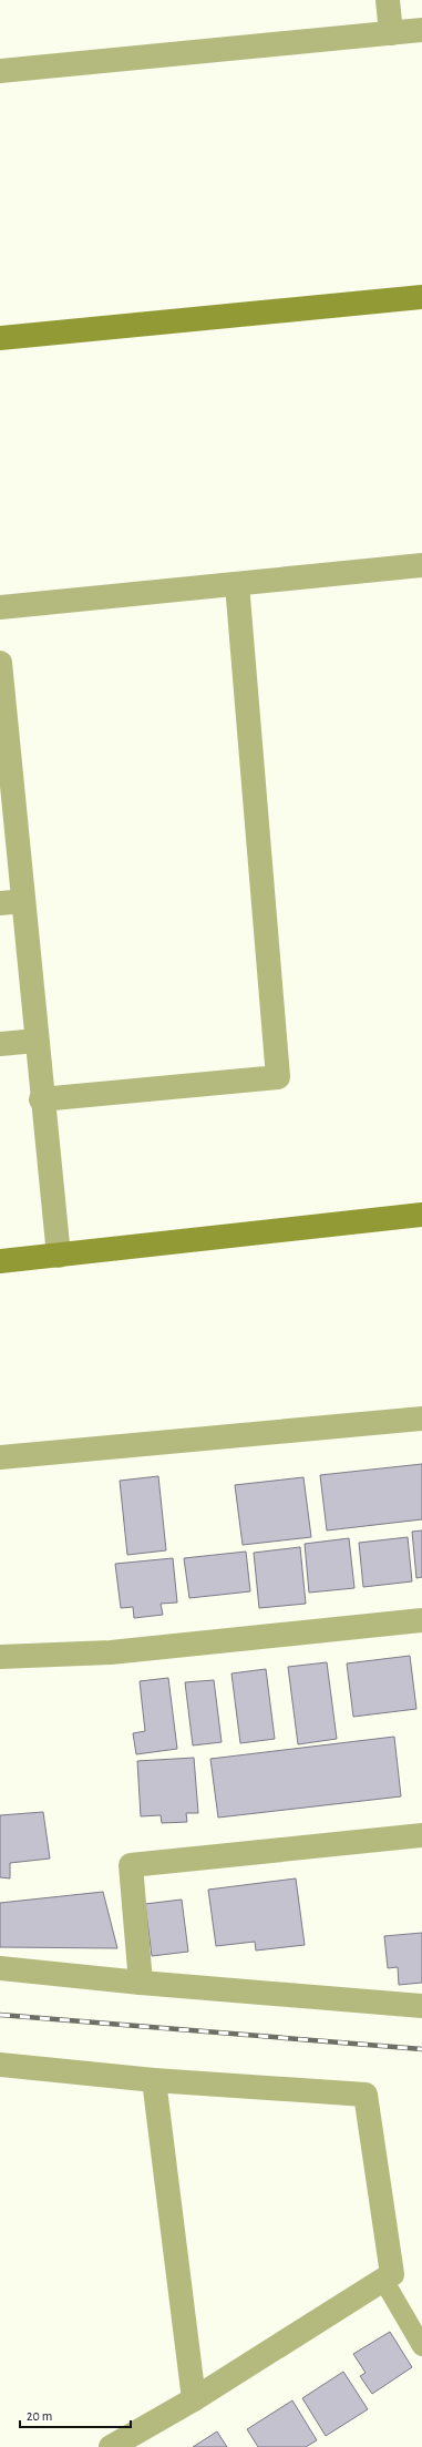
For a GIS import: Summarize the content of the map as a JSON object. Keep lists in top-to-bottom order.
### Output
{
  "scale_bar": "20 m"
}
